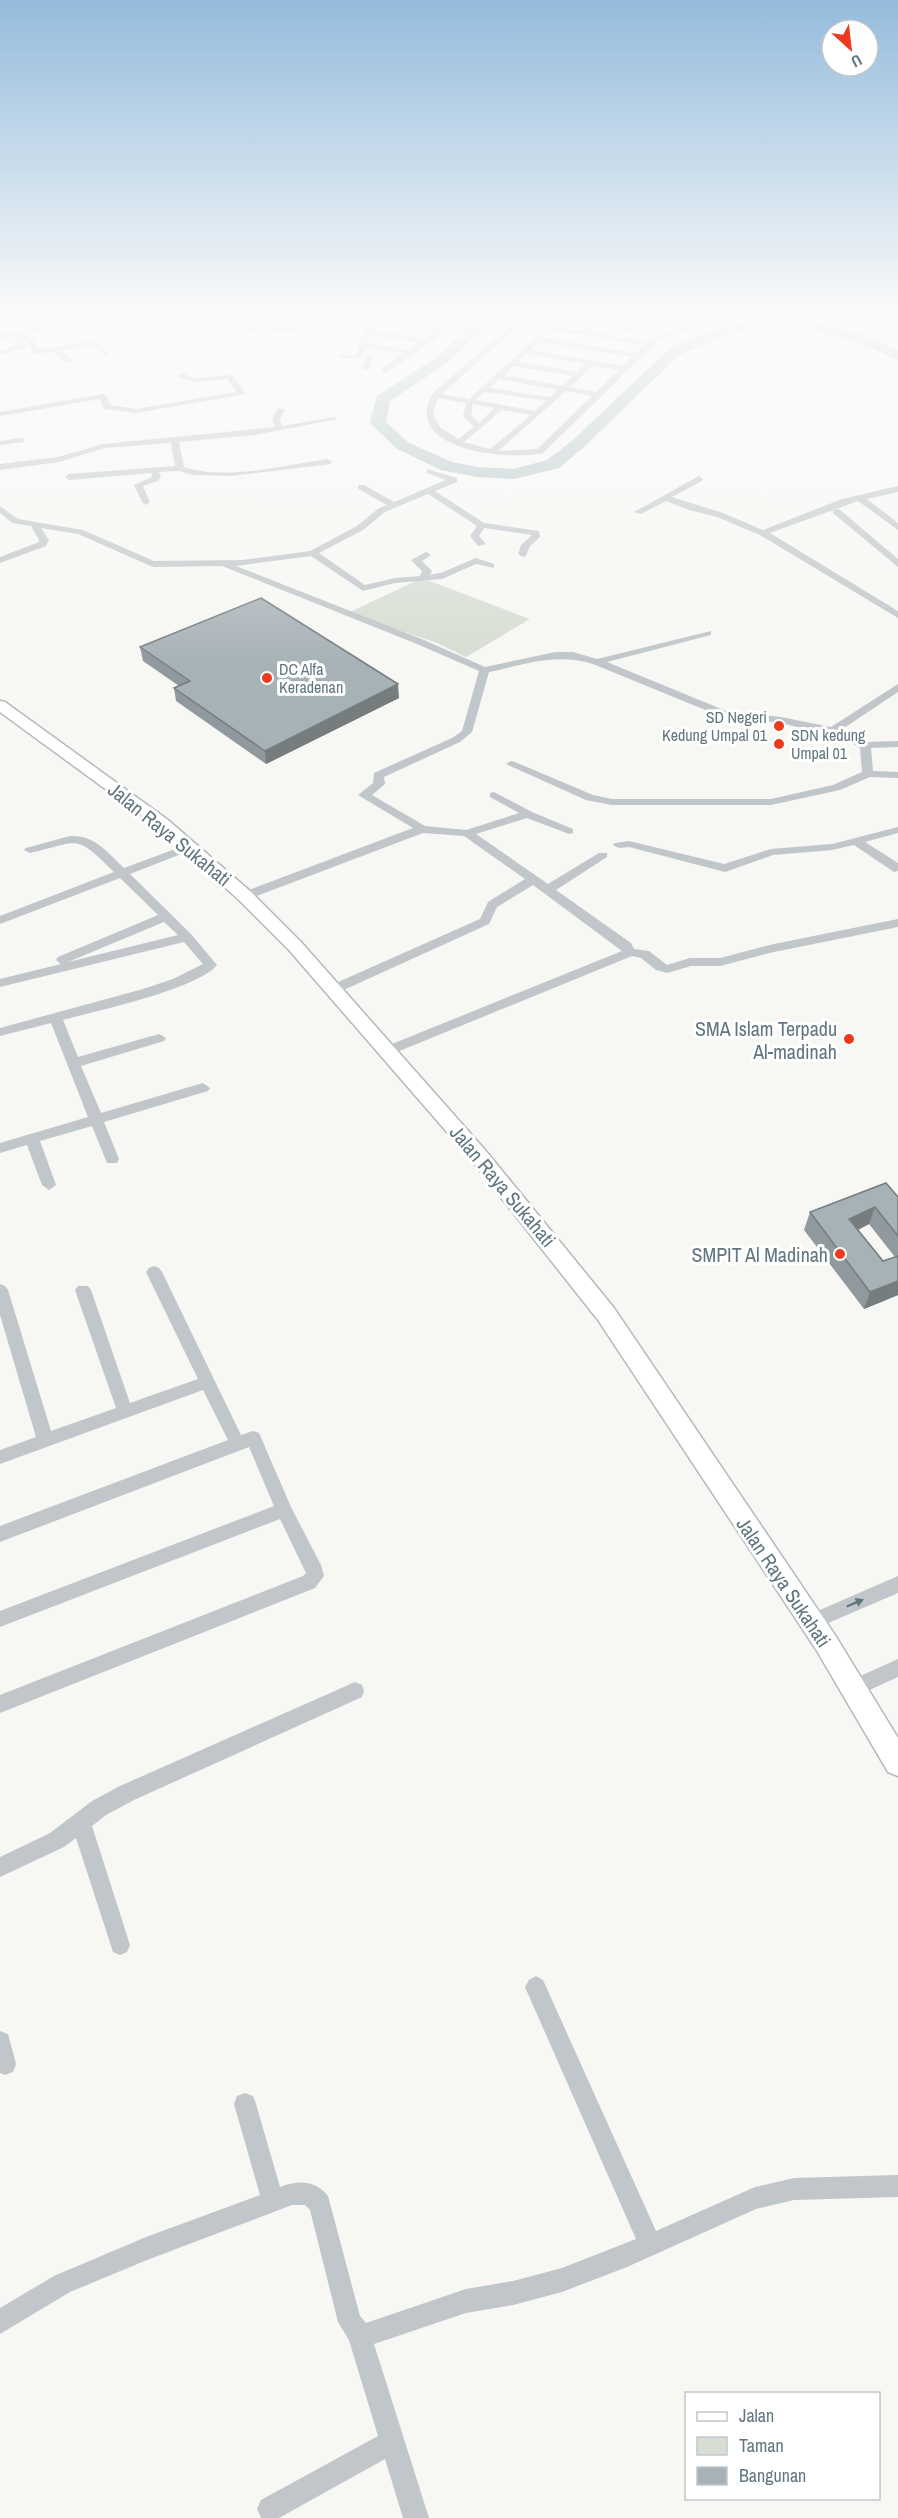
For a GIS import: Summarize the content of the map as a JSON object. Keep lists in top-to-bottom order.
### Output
{
  "streets": {
    "main road": ["Jalan Raya Sukahati"]
  },
  "places": [
    "DC Alfa Keradenan",
    "SD Negeri Kedung Umpal 01",
    "SDN kedung Umpal 01",
    "SMA Islam Terpadu Al-madinah",
    "SMPIT Al Madinah"
  ],
  "legend": ["Jalan", "Taman", "Bangunan"],
  "north": "bottom right"
}
